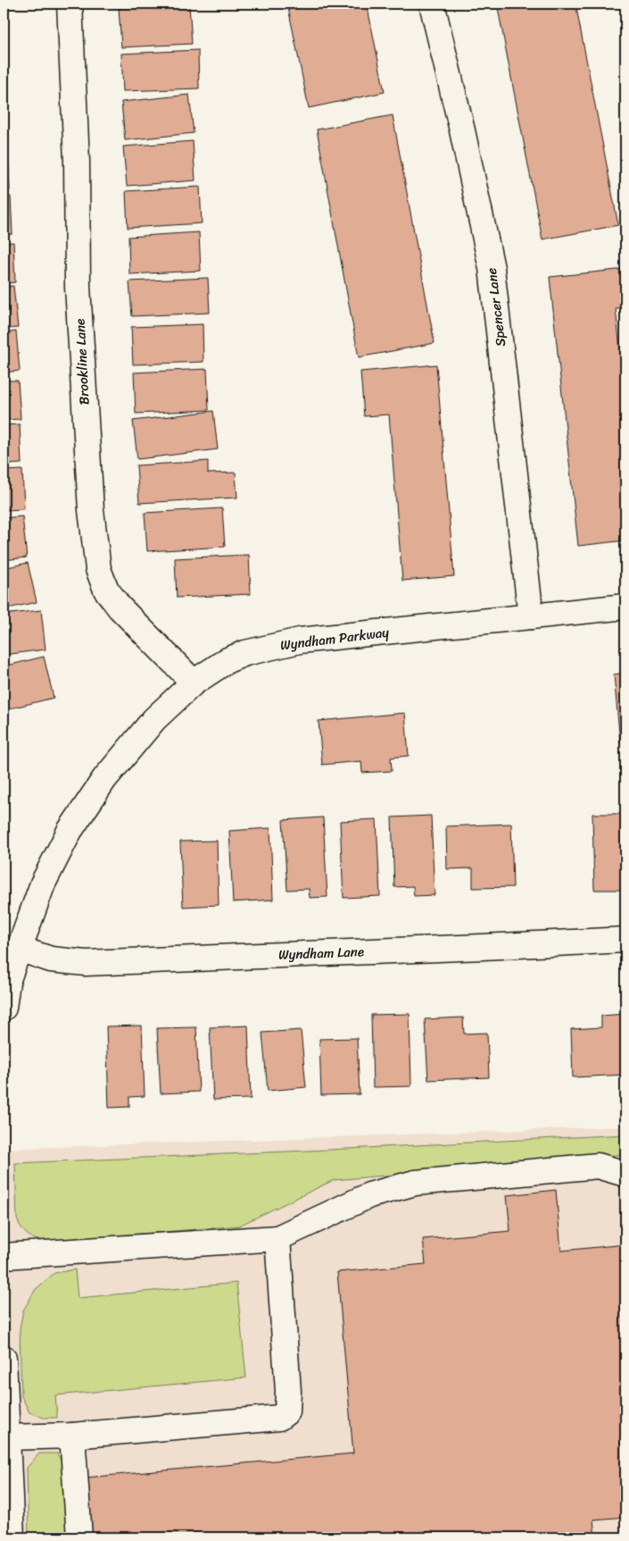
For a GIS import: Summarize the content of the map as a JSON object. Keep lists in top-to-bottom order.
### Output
{
  "streets": {
    "street": [
      "Spencer Lane",
      "Brookline Lane",
      "Wyndham Parkway",
      "Wyndham Lane"
    ]
  },
  "crossings": [
    ["Spencer Lane", "Wyndham Parkway"],
    ["Brookline Lane", "Wyndham Parkway"],
    ["Wyndham Parkway", "Wyndham Lane"]
  ]
}
